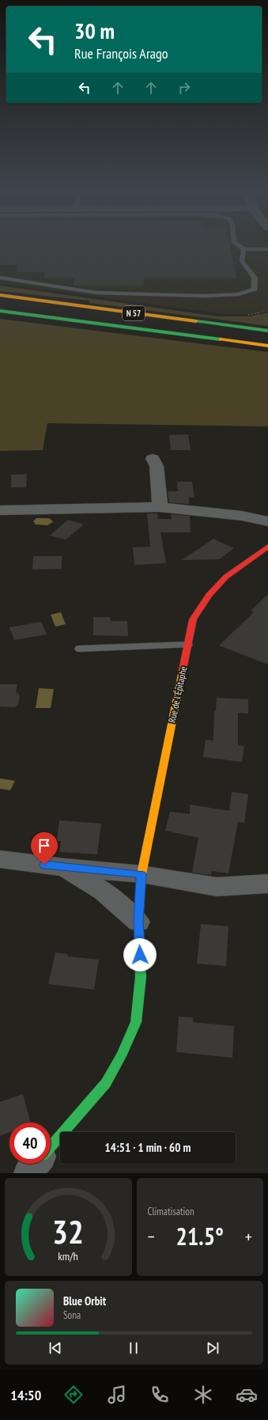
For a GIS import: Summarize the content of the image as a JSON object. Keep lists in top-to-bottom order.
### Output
{
  "streets": {
    "main road": ["N 57", "Rue de l'Épitaphe"]
  },
  "page": {
    "turn": ["30 m", "Rue François Arago"],
    "limit": "40",
    "trip": "14:51 · 1 min · 60 m",
    "tile": "Climatisation",
    "heat": ["−", "21.5°", "+"],
    "song": ["Blue Orbit", "Sona"],
    "tabs": "14:50",
    "gauge": ["32", "km/h"]
  }
}
